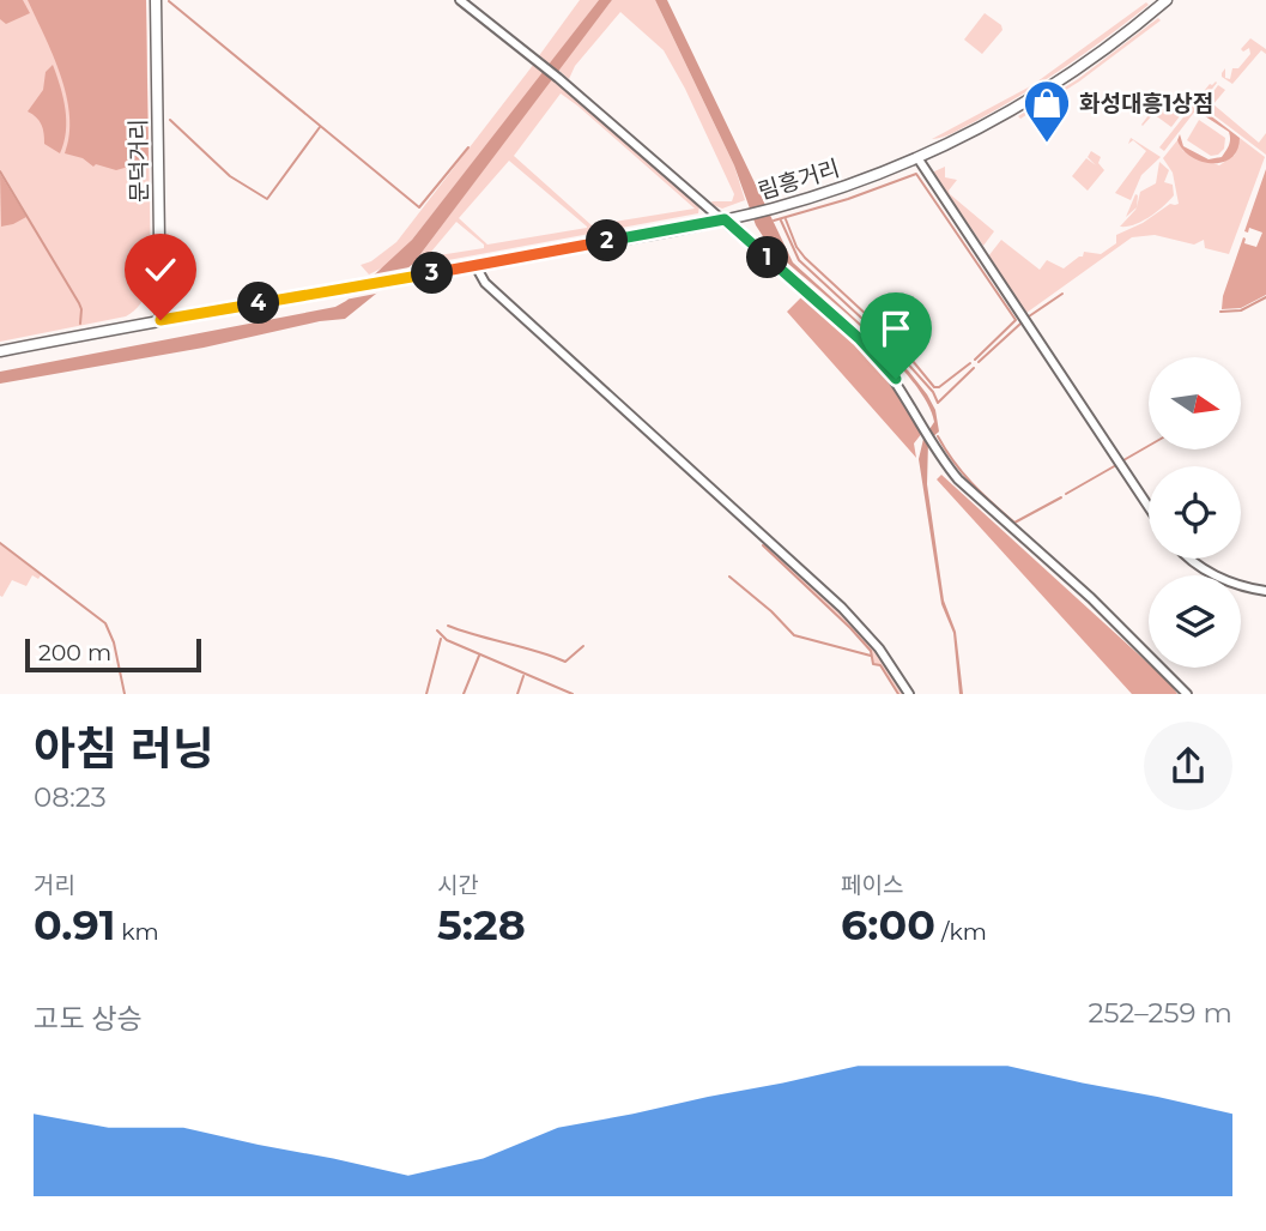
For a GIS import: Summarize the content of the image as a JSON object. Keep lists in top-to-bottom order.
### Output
{
  "streets": {
    "main road": ["문덕거리", "림흥거리"]
  },
  "crossings": [
    ["문덕거리", "림흥거리"]
  ],
  "places": {
    "shop": ["화성대흥1상점"]
  },
  "scale_bar": "200 m",
  "north": "right",
  "page": {
    "pins": [
      "2",
      "1",
      "3",
      "4"
    ],
    "scale": "200 m",
    "heading": ["아침 러닝", "08:23"],
    "stats": [
      ["거리", "0.91 km"],
      ["시간", "5:28"],
      ["페이스", "6:00 /km"]
    ],
    "chart": ["고도 상승", "252–259 m"]
  }
}
